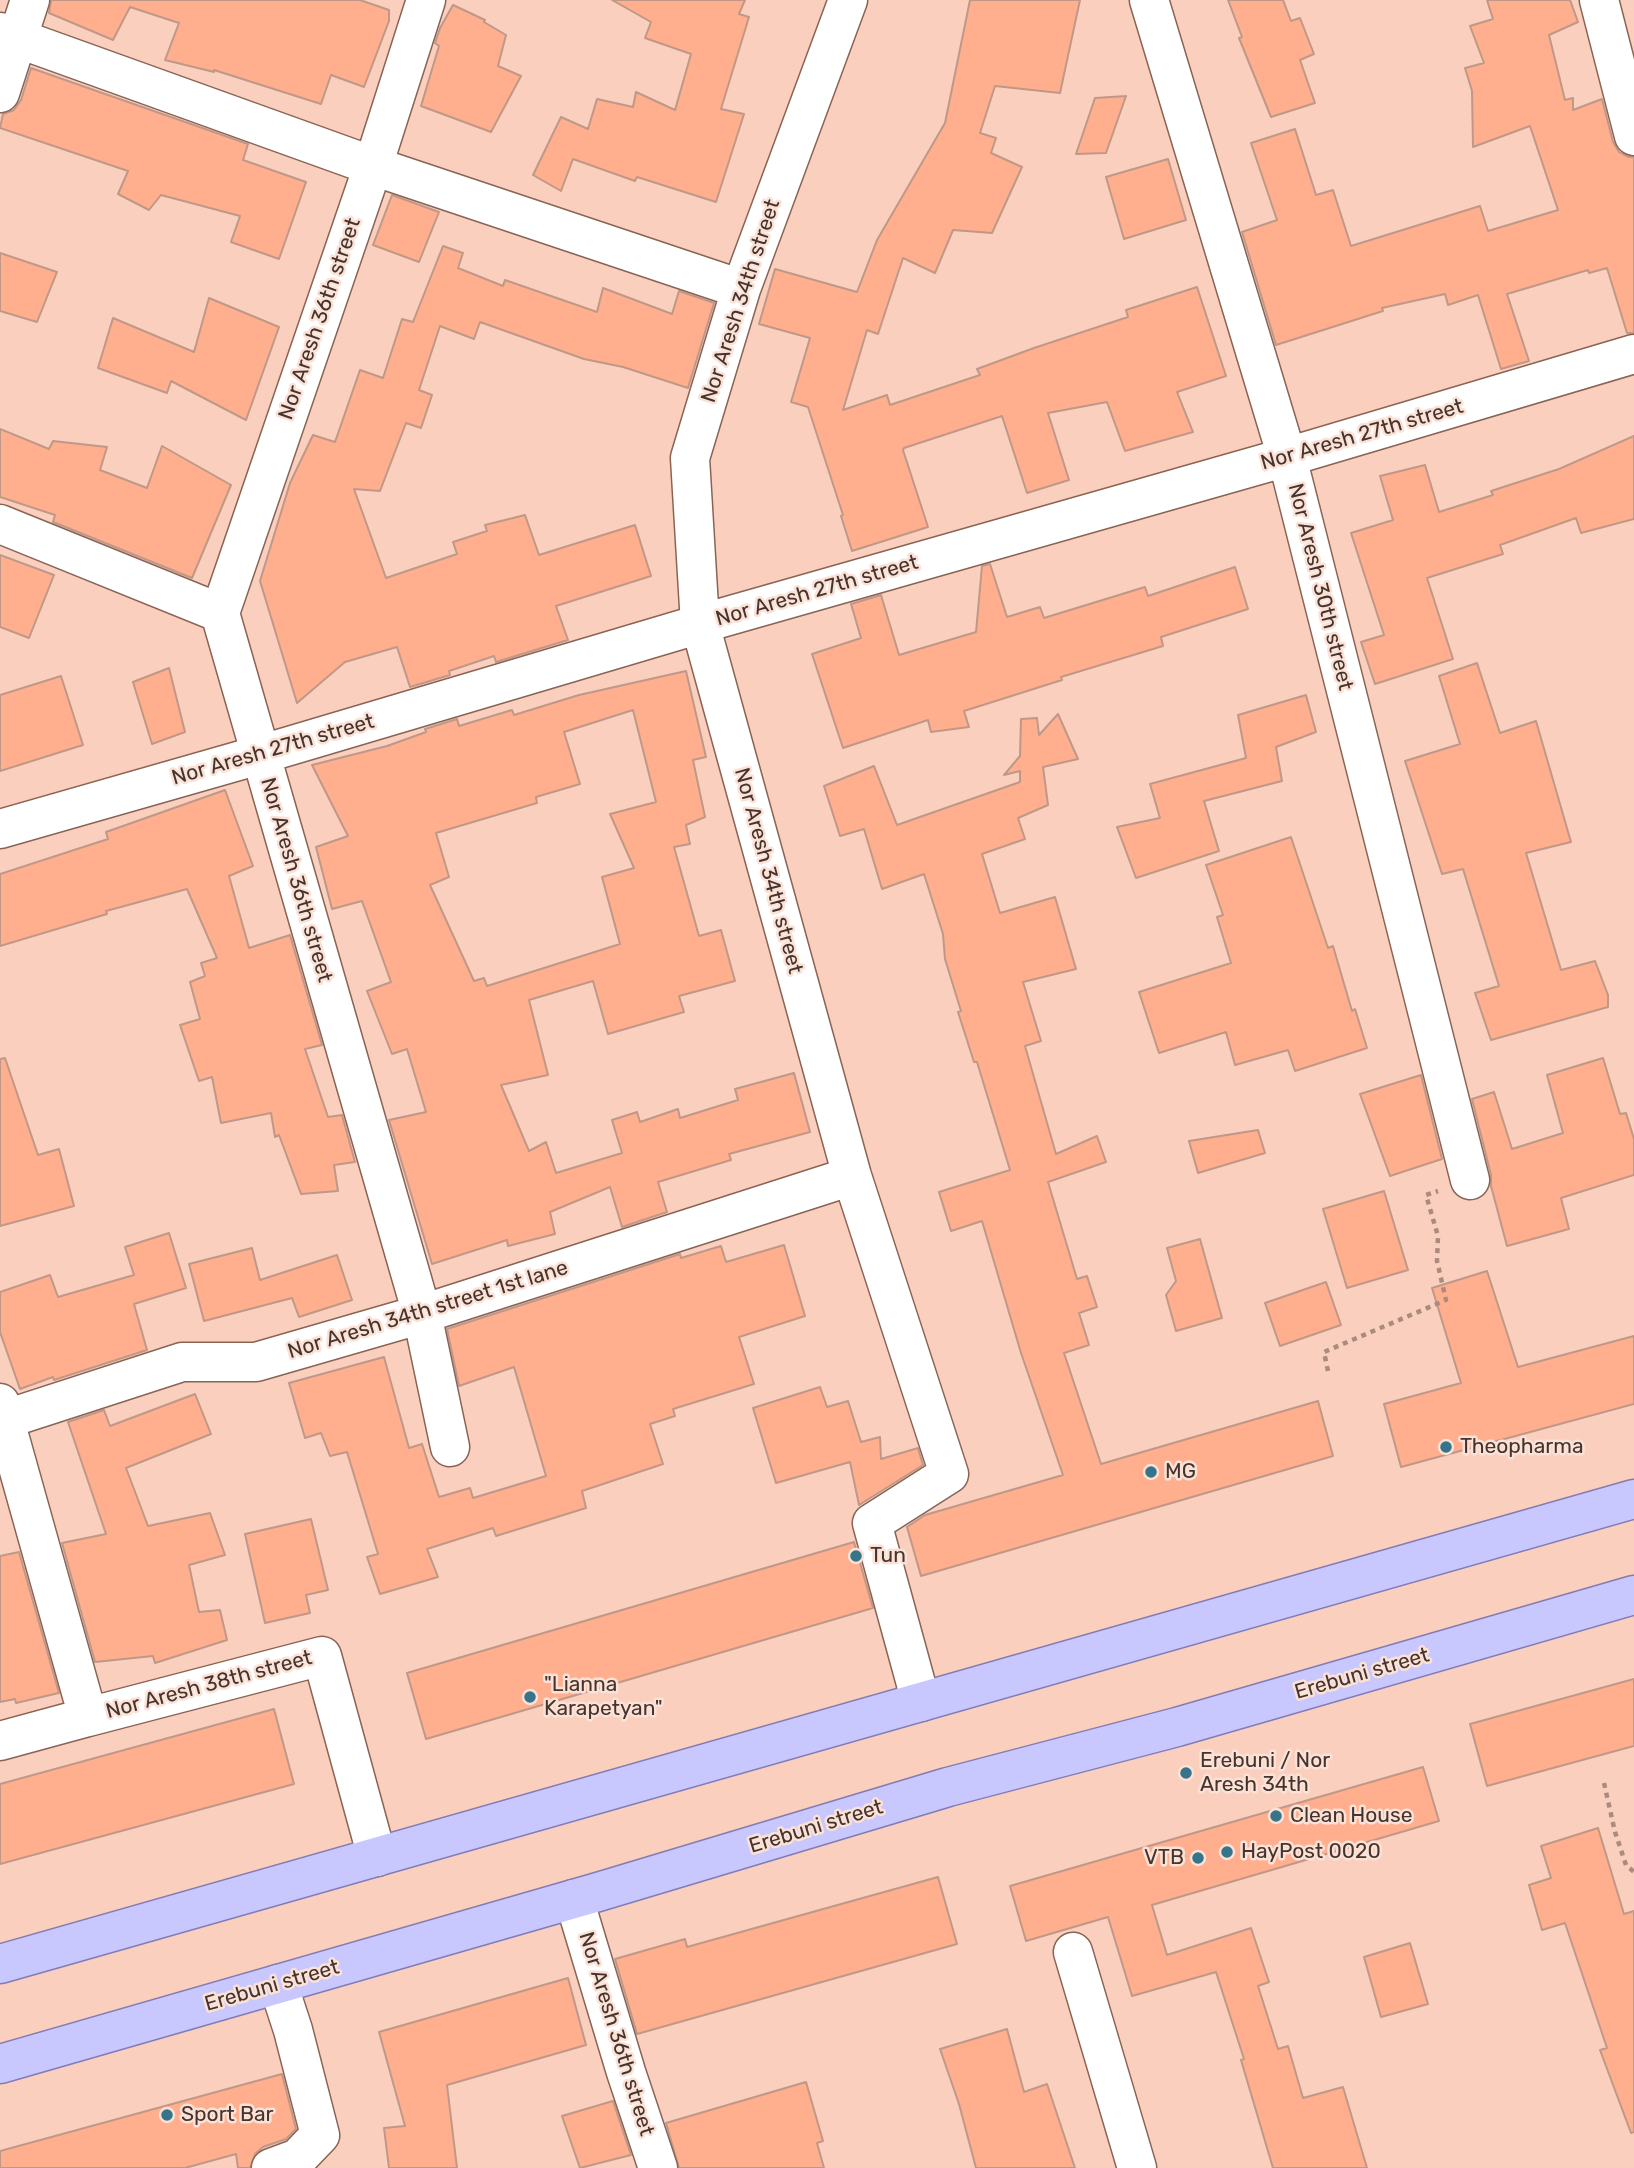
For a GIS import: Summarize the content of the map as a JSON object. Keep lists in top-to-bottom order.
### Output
{
  "streets": {
    "main road": ["Erebuni street"],
    "street": [
      "Nor Aresh 34th street",
      "Nor Aresh 36th street",
      "Nor Aresh 27th street",
      "Nor Aresh 30th street",
      "Nor Aresh 34th street 1st lane",
      "Nor Aresh 38th street"
    ]
  },
  "crossings": [
    ["Nor Aresh 34th street", "Nor Aresh 27th street"],
    ["Nor Aresh 34th street", "Nor Aresh 34th street 1st lane"],
    ["Nor Aresh 36th street", "Nor Aresh 27th street"],
    ["Nor Aresh 36th street", "Nor Aresh 34th street 1st lane"],
    ["Nor Aresh 36th street", "Erebuni street"],
    ["Nor Aresh 27th street", "Nor Aresh 30th street"],
    ["Nor Aresh 34th street 1st lane", "Nor Aresh 38th street"]
  ],
  "places": [
    "Theopharma",
    "MG",
    "Tun",
    "\"Lianna Karapetyan\"",
    "Erebuni / Nor Aresh 34th",
    "Clean House",
    "HayPost 0020",
    "VTB",
    "Sport Bar"
  ]
}
